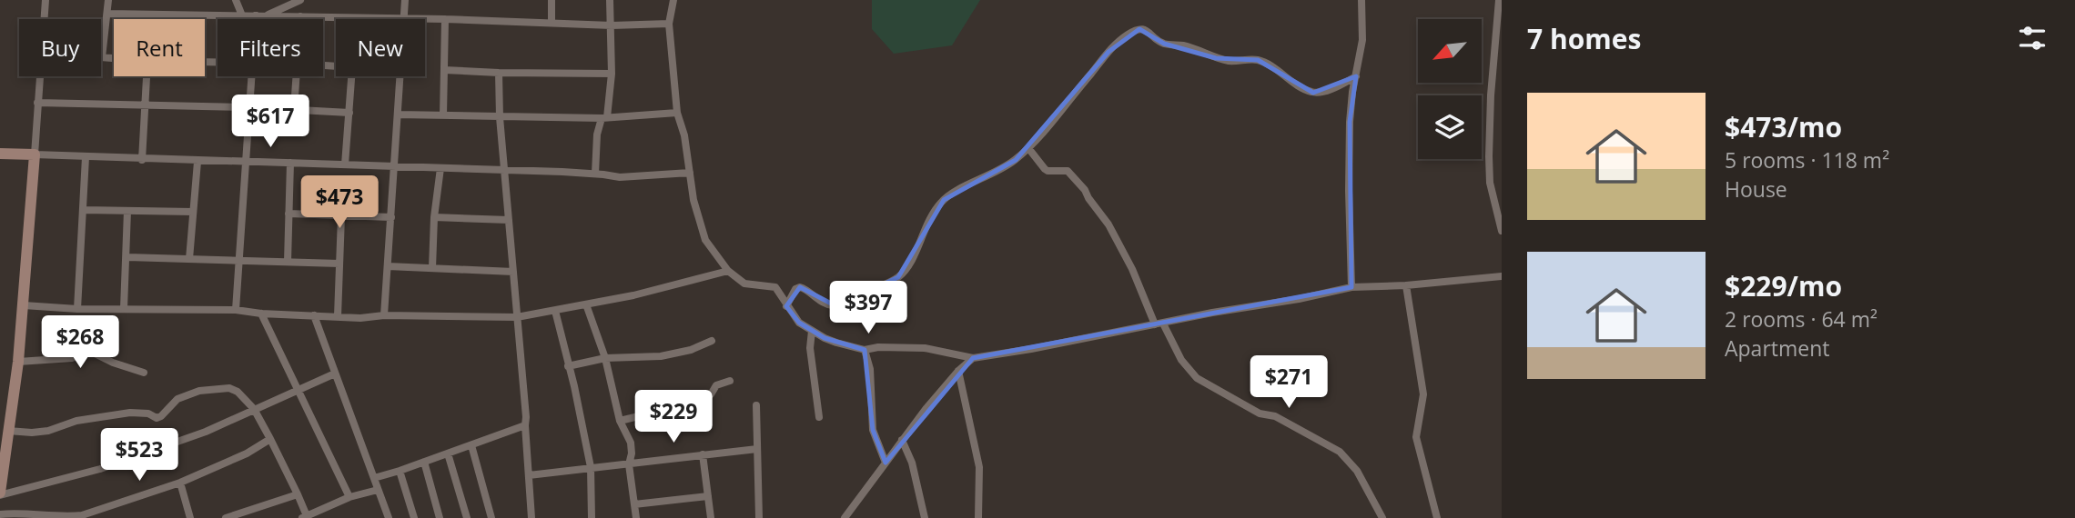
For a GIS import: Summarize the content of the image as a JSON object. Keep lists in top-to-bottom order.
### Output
{
  "north": "bottom left",
  "page": {
    "heading": "7 homes",
    "chip": [
      "Buy",
      "Rent",
      "Filters",
      "New"
    ],
    "list": [
      {
        "name": "$473/mo",
        "note": "5 rooms · 118 m² · House"
      },
      {
        "name": "$229/mo",
        "note": "2 rooms · 64 m² · Apartment"
      }
    ],
    "price": [
      "$617",
      "$473",
      "$397",
      "$268",
      "$271",
      "$229",
      "$523"
    ]
  }
}
